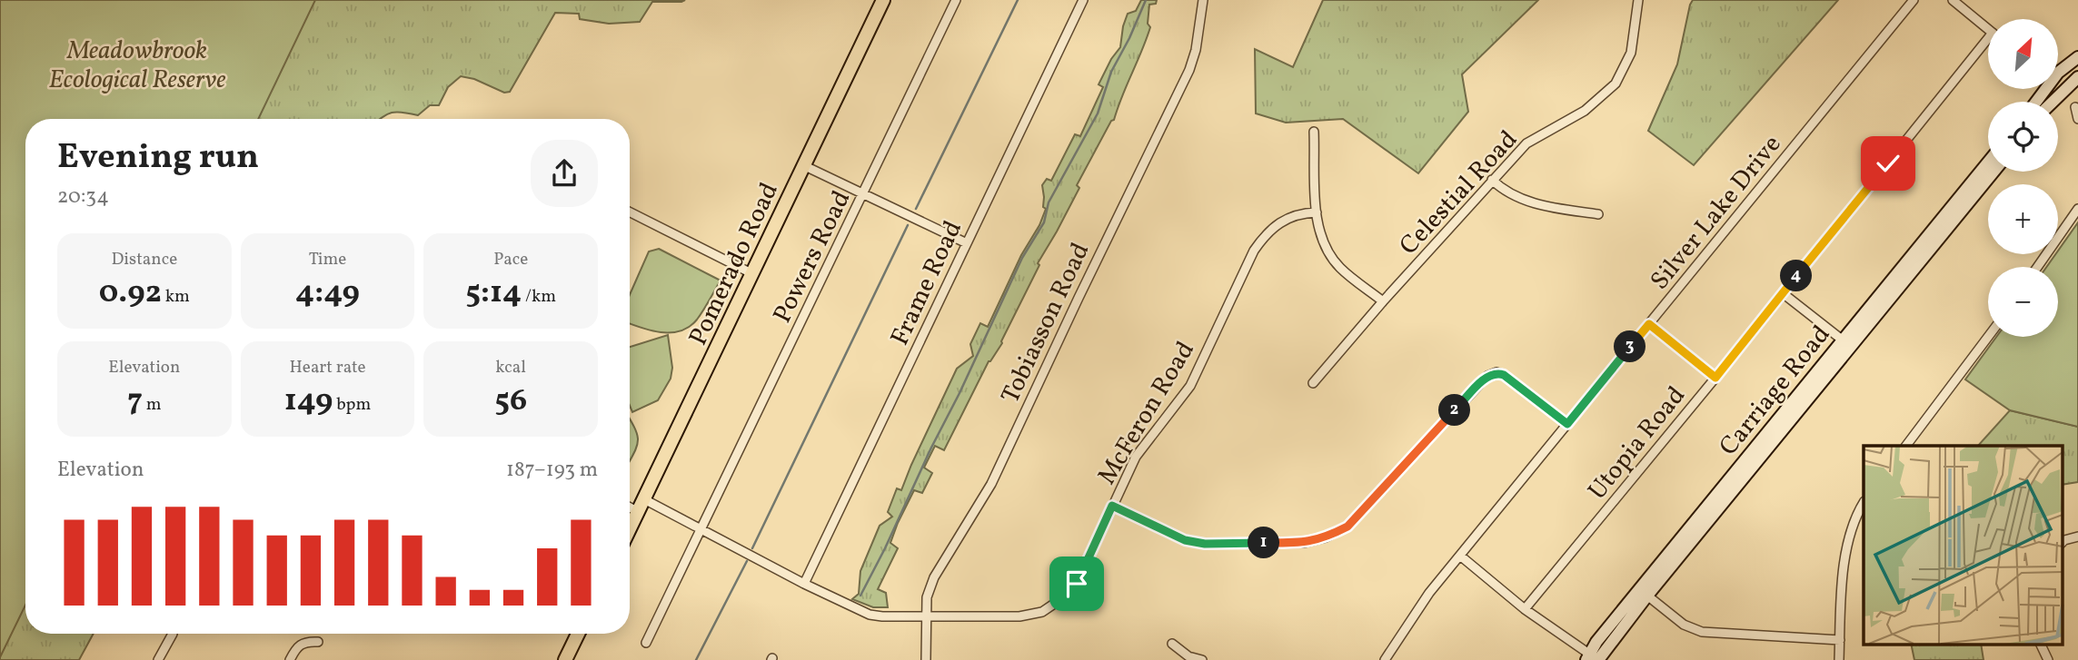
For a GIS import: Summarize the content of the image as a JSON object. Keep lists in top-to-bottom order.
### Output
{
  "streets": {
    "main road": ["Pomerado Road"],
    "street": [
      "Celestial Road",
      "Silver Lake Drive",
      "Powers Road",
      "Frame Road",
      "Tobiasson Road",
      "Carriage Road",
      "McFeron Road",
      "Utopia Road"
    ]
  },
  "crossings": [
    ["Powers Road", "McFeron Road"],
    ["Pomerado Road", "McFeron Road"],
    ["Frame Road", "McFeron Road"],
    ["Tobiasson Road", "McFeron Road"]
  ],
  "parks": ["Meadowbrook Ecological Reserve"],
  "north": "top right",
  "page": {
    "map_buttons": ["+", "−"],
    "heading": ["Evening run", "20:34"],
    "stats": [
      ["Distance", "0.92 km"],
      ["Time", "4:49"],
      ["Pace", "5:14 /km"],
      ["Elevation", "7 m"],
      ["Heart rate", "149 bpm"],
      ["kcal", "56"]
    ],
    "pins": [
      "4",
      "3",
      "2",
      "1"
    ],
    "chart": ["Elevation", "187–193 m"]
  }
}
